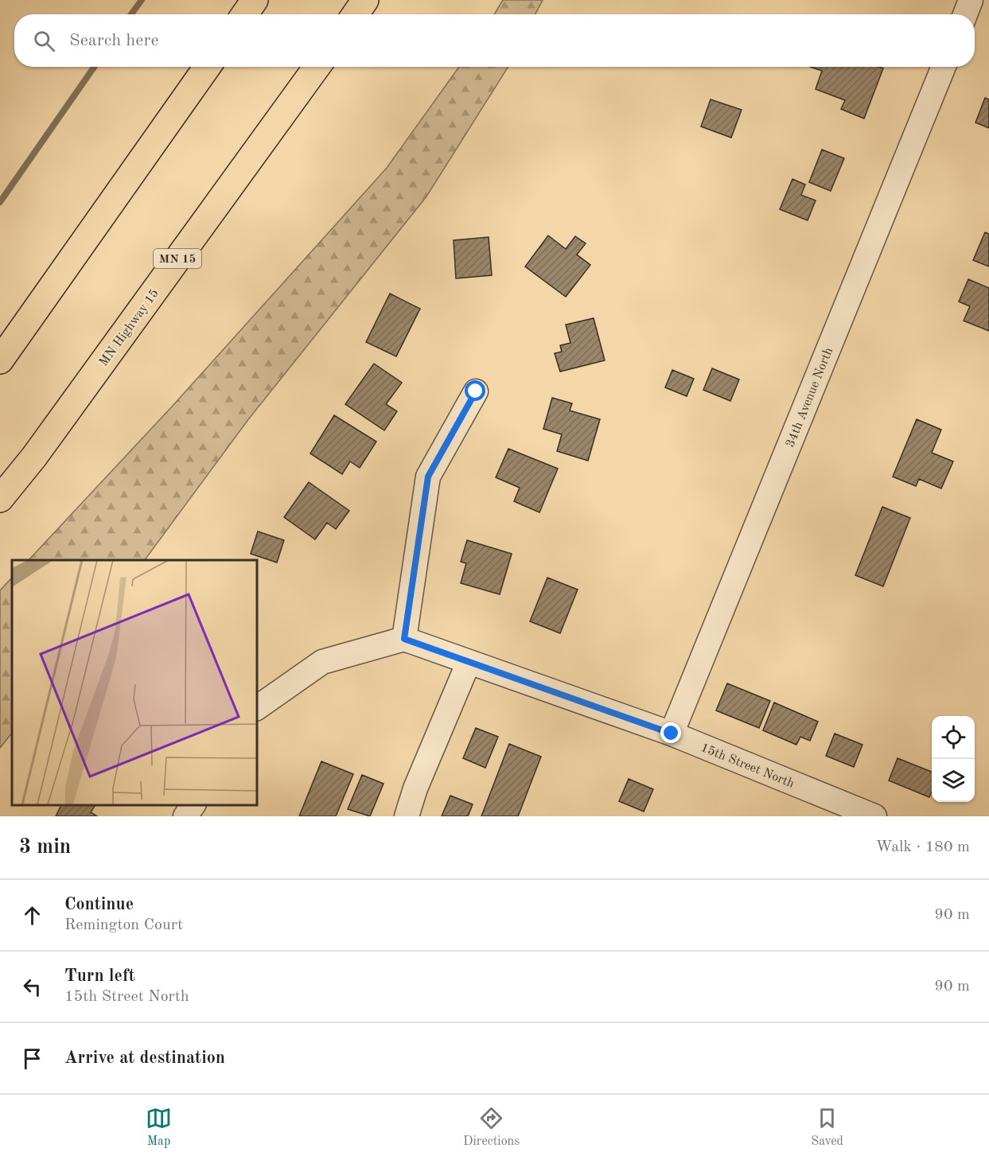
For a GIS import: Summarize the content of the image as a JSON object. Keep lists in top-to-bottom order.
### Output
{
  "streets": {
    "highway": ["MN 15", "MN Highway 15"],
    "street": ["34th Avenue North", "15th Street North"]
  },
  "crossings": [
    ["34th Avenue North", "15th Street North"]
  ],
  "page": {
    "search": "Search here",
    "heading": ["3 min", "Walk · 180 m"],
    "list": [
      ["Continue", "Remington Court", "90 m"],
      ["Turn left", "15th Street North", "90 m"],
      "Arrive at destination"
    ],
    "nav": ["Map", "Directions", "Saved"]
  }
}
